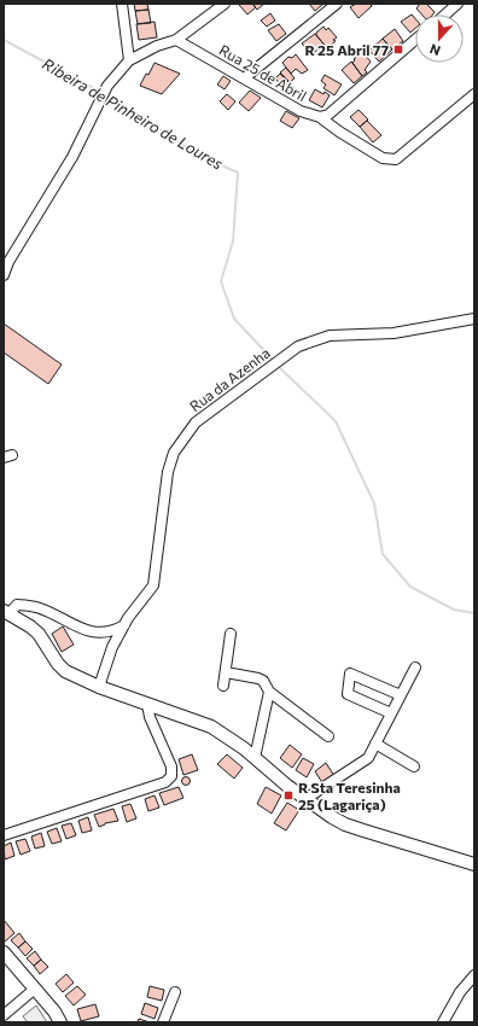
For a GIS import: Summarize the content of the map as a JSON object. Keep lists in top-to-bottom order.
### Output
{
  "streets": {
    "street": ["Rua 25 de Abril", "Rua da Azenha"]
  },
  "water": ["Ribeira de Pinheiro de Loures"],
  "places": {
    "transit": ["R 25 Abril 77", "R Sta Teresinha 25 (Lagariça)"]
  },
  "north": "bottom"
}
